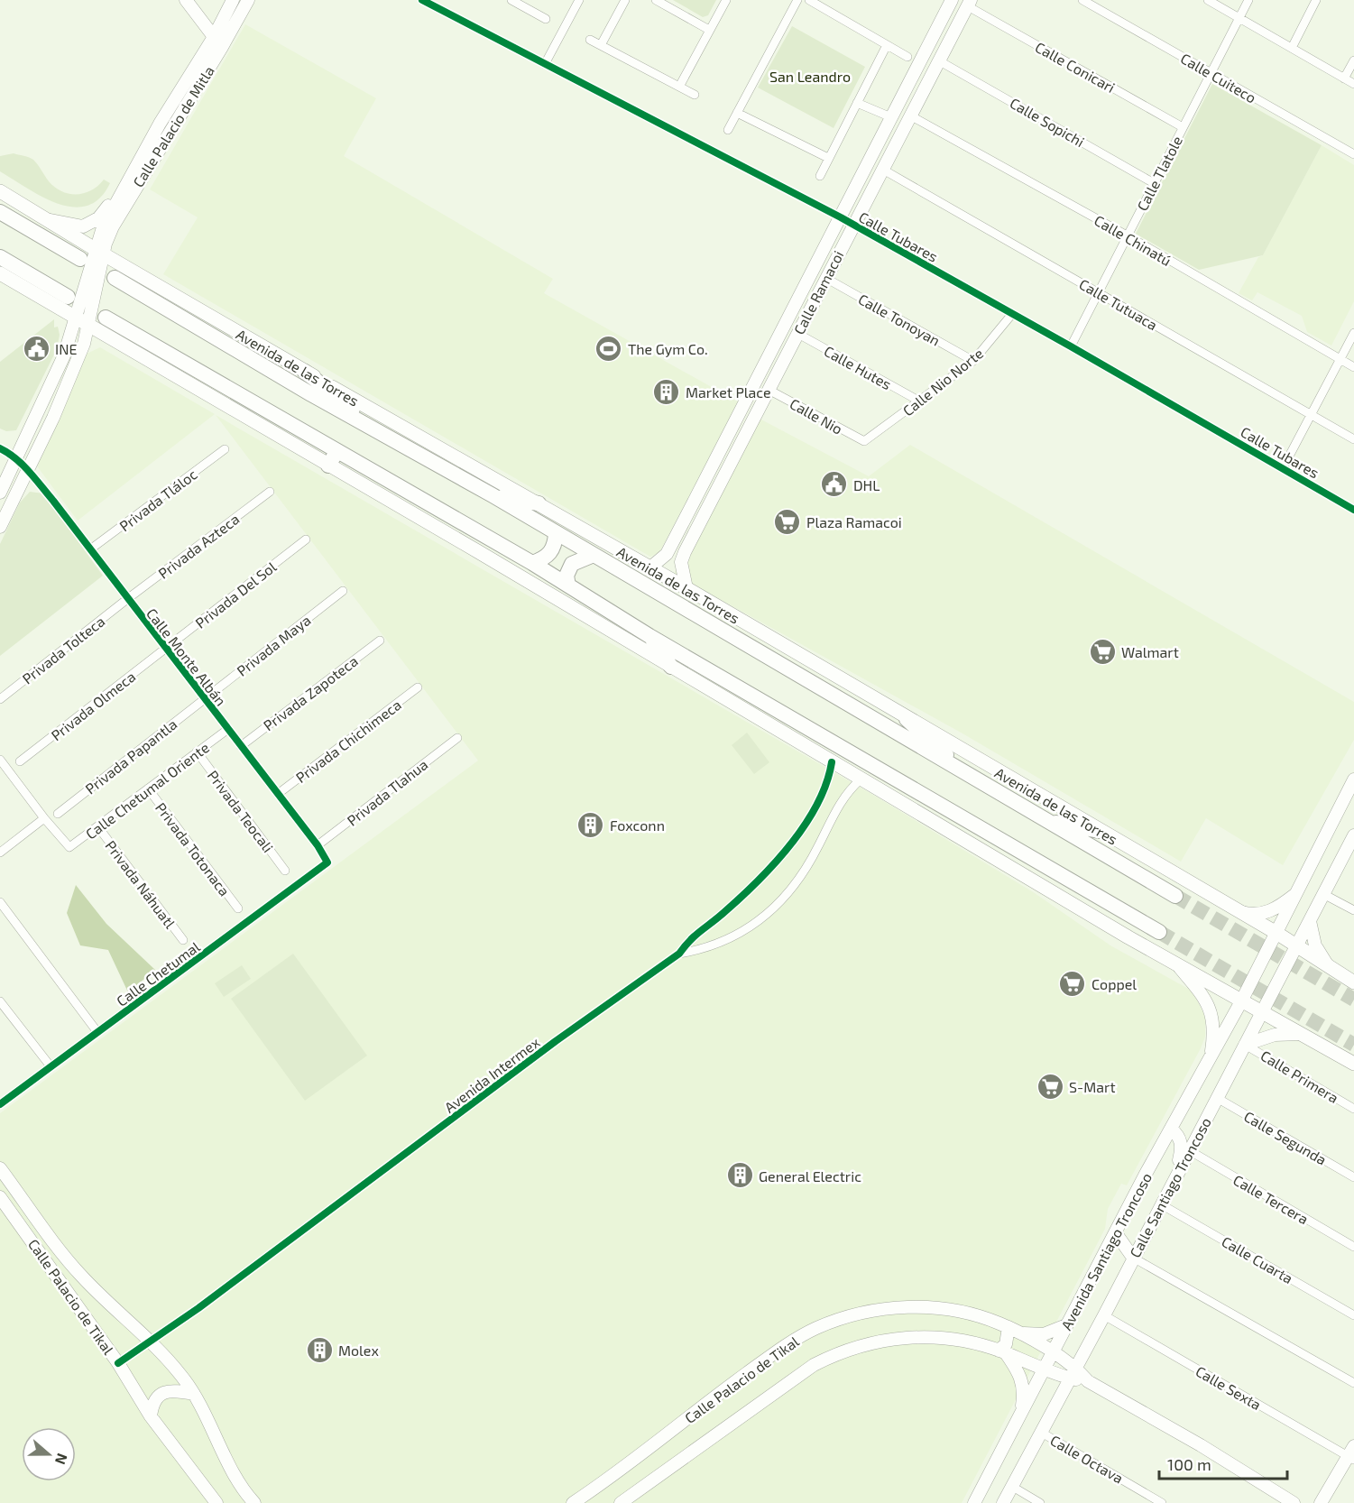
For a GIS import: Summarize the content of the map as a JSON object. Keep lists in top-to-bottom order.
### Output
{
  "streets": {
    "highway": ["Avenida de las Torres"],
    "street": [
      "Calle Conicari",
      "Calle Cuiteco",
      "Calle Sopichi",
      "Calle Palacio de Mitla",
      "Calle Tlatole",
      "Calle Tubares",
      "Calle Chinatú",
      "Calle Ramacoi",
      "Calle Tutuaca",
      "Calle Tonoyan",
      "Calle Hutes",
      "Calle Nio Norte",
      "Calle Nio",
      "Privada Tláloc",
      "Privada Azteca",
      "Privada Del Sol",
      "Privada Maya",
      "Privada Tolteca",
      "Calle Monte Albán",
      "Privada Zapoteca",
      "Privada Olmeca",
      "Privada Chichimeca",
      "Privada Papantla",
      "Calle Chetumal Oriente",
      "Privada Tlahua",
      "Privada Teocali",
      "Privada Totonaca",
      "Privada Náhuatl",
      "Calle Chetumal",
      "Avenida Intermex",
      "Calle Primera",
      "Calle Segunda",
      "Calle Santiago Troncoso",
      "Calle Tercera",
      "Avenida Santiago Troncoso",
      "Calle Cuarta",
      "Calle Palacio de Tikal",
      "Calle Sexta",
      "Calle Octava"
    ]
  },
  "crossings": [
    ["Calle Conicari", "Calle Tlatole"],
    ["Calle Conicari", "Calle Ramacoi"],
    ["Calle Cuiteco", "Calle Tlatole"],
    ["Calle Sopichi", "Calle Tlatole"],
    ["Calle Sopichi", "Calle Ramacoi"],
    ["Calle Palacio de Mitla", "Avenida de las Torres"],
    ["Calle Tlatole", "Calle Tubares"],
    ["Calle Tlatole", "Calle Chinatú"],
    ["Calle Tlatole", "Calle Tutuaca"],
    ["Calle Tubares", "Calle Ramacoi"],
    ["Calle Tubares", "Calle Nio Norte"],
    ["Calle Chinatú", "Calle Ramacoi"],
    ["Calle Ramacoi", "Calle Tutuaca"],
    ["Calle Ramacoi", "Calle Tonoyan"],
    ["Calle Ramacoi", "Avenida de las Torres"],
    ["Calle Ramacoi", "Calle Hutes"],
    ["Calle Ramacoi", "Calle Nio"],
    ["Calle Tonoyan", "Calle Nio Norte"],
    ["Avenida de las Torres", "Calle Santiago Troncoso"],
    ["Calle Hutes", "Calle Nio Norte"],
    ["Calle Nio Norte", "Calle Nio"],
    ["Privada Tláloc", "Calle Monte Albán"],
    ["Privada Azteca", "Privada Tolteca"],
    ["Privada Azteca", "Calle Monte Albán"],
    ["Privada Del Sol", "Calle Monte Albán"],
    ["Privada Del Sol", "Privada Olmeca"],
    ["Privada Maya", "Calle Monte Albán"],
    ["Privada Maya", "Privada Papantla"],
    ["Privada Tolteca", "Calle Monte Albán"],
    ["Calle Monte Albán", "Privada Zapoteca"],
    ["Calle Monte Albán", "Privada Olmeca"],
    ["Calle Monte Albán", "Privada Chichimeca"],
    ["Calle Monte Albán", "Privada Papantla"],
    ["Calle Monte Albán", "Calle Chetumal Oriente"],
    ["Calle Monte Albán", "Privada Tlahua"],
    ["Calle Monte Albán", "Calle Chetumal"],
    ["Calle Chetumal Oriente", "Privada Teocali"],
    ["Calle Chetumal Oriente", "Privada Totonaca"],
    ["Calle Chetumal Oriente", "Privada Náhuatl"],
    ["Avenida Intermex", "Calle Palacio de Tikal"],
    ["Calle Primera", "Calle Santiago Troncoso"],
    ["Calle Segunda", "Calle Santiago Troncoso"],
    ["Calle Santiago Troncoso", "Calle Tercera"],
    ["Calle Santiago Troncoso", "Calle Cuarta"],
    ["Calle Santiago Troncoso", "Calle Palacio de Tikal"],
    ["Calle Santiago Troncoso", "Calle Sexta"],
    ["Avenida Santiago Troncoso", "Calle Palacio de Tikal"]
  ],
  "parks": ["San Leandro"],
  "places": {
    "public building": ["INE", "DHL"],
    "sports": ["The Gym Co."],
    "building": [
      "Market Place",
      "Foxconn",
      "General Electric",
      "Molex"
    ],
    "supermarket": [
      "Plaza Ramacoi",
      "Walmart",
      "Coppel",
      "S-Mart"
    ]
  },
  "scale_bar": "100 m",
  "north": "right"
}
